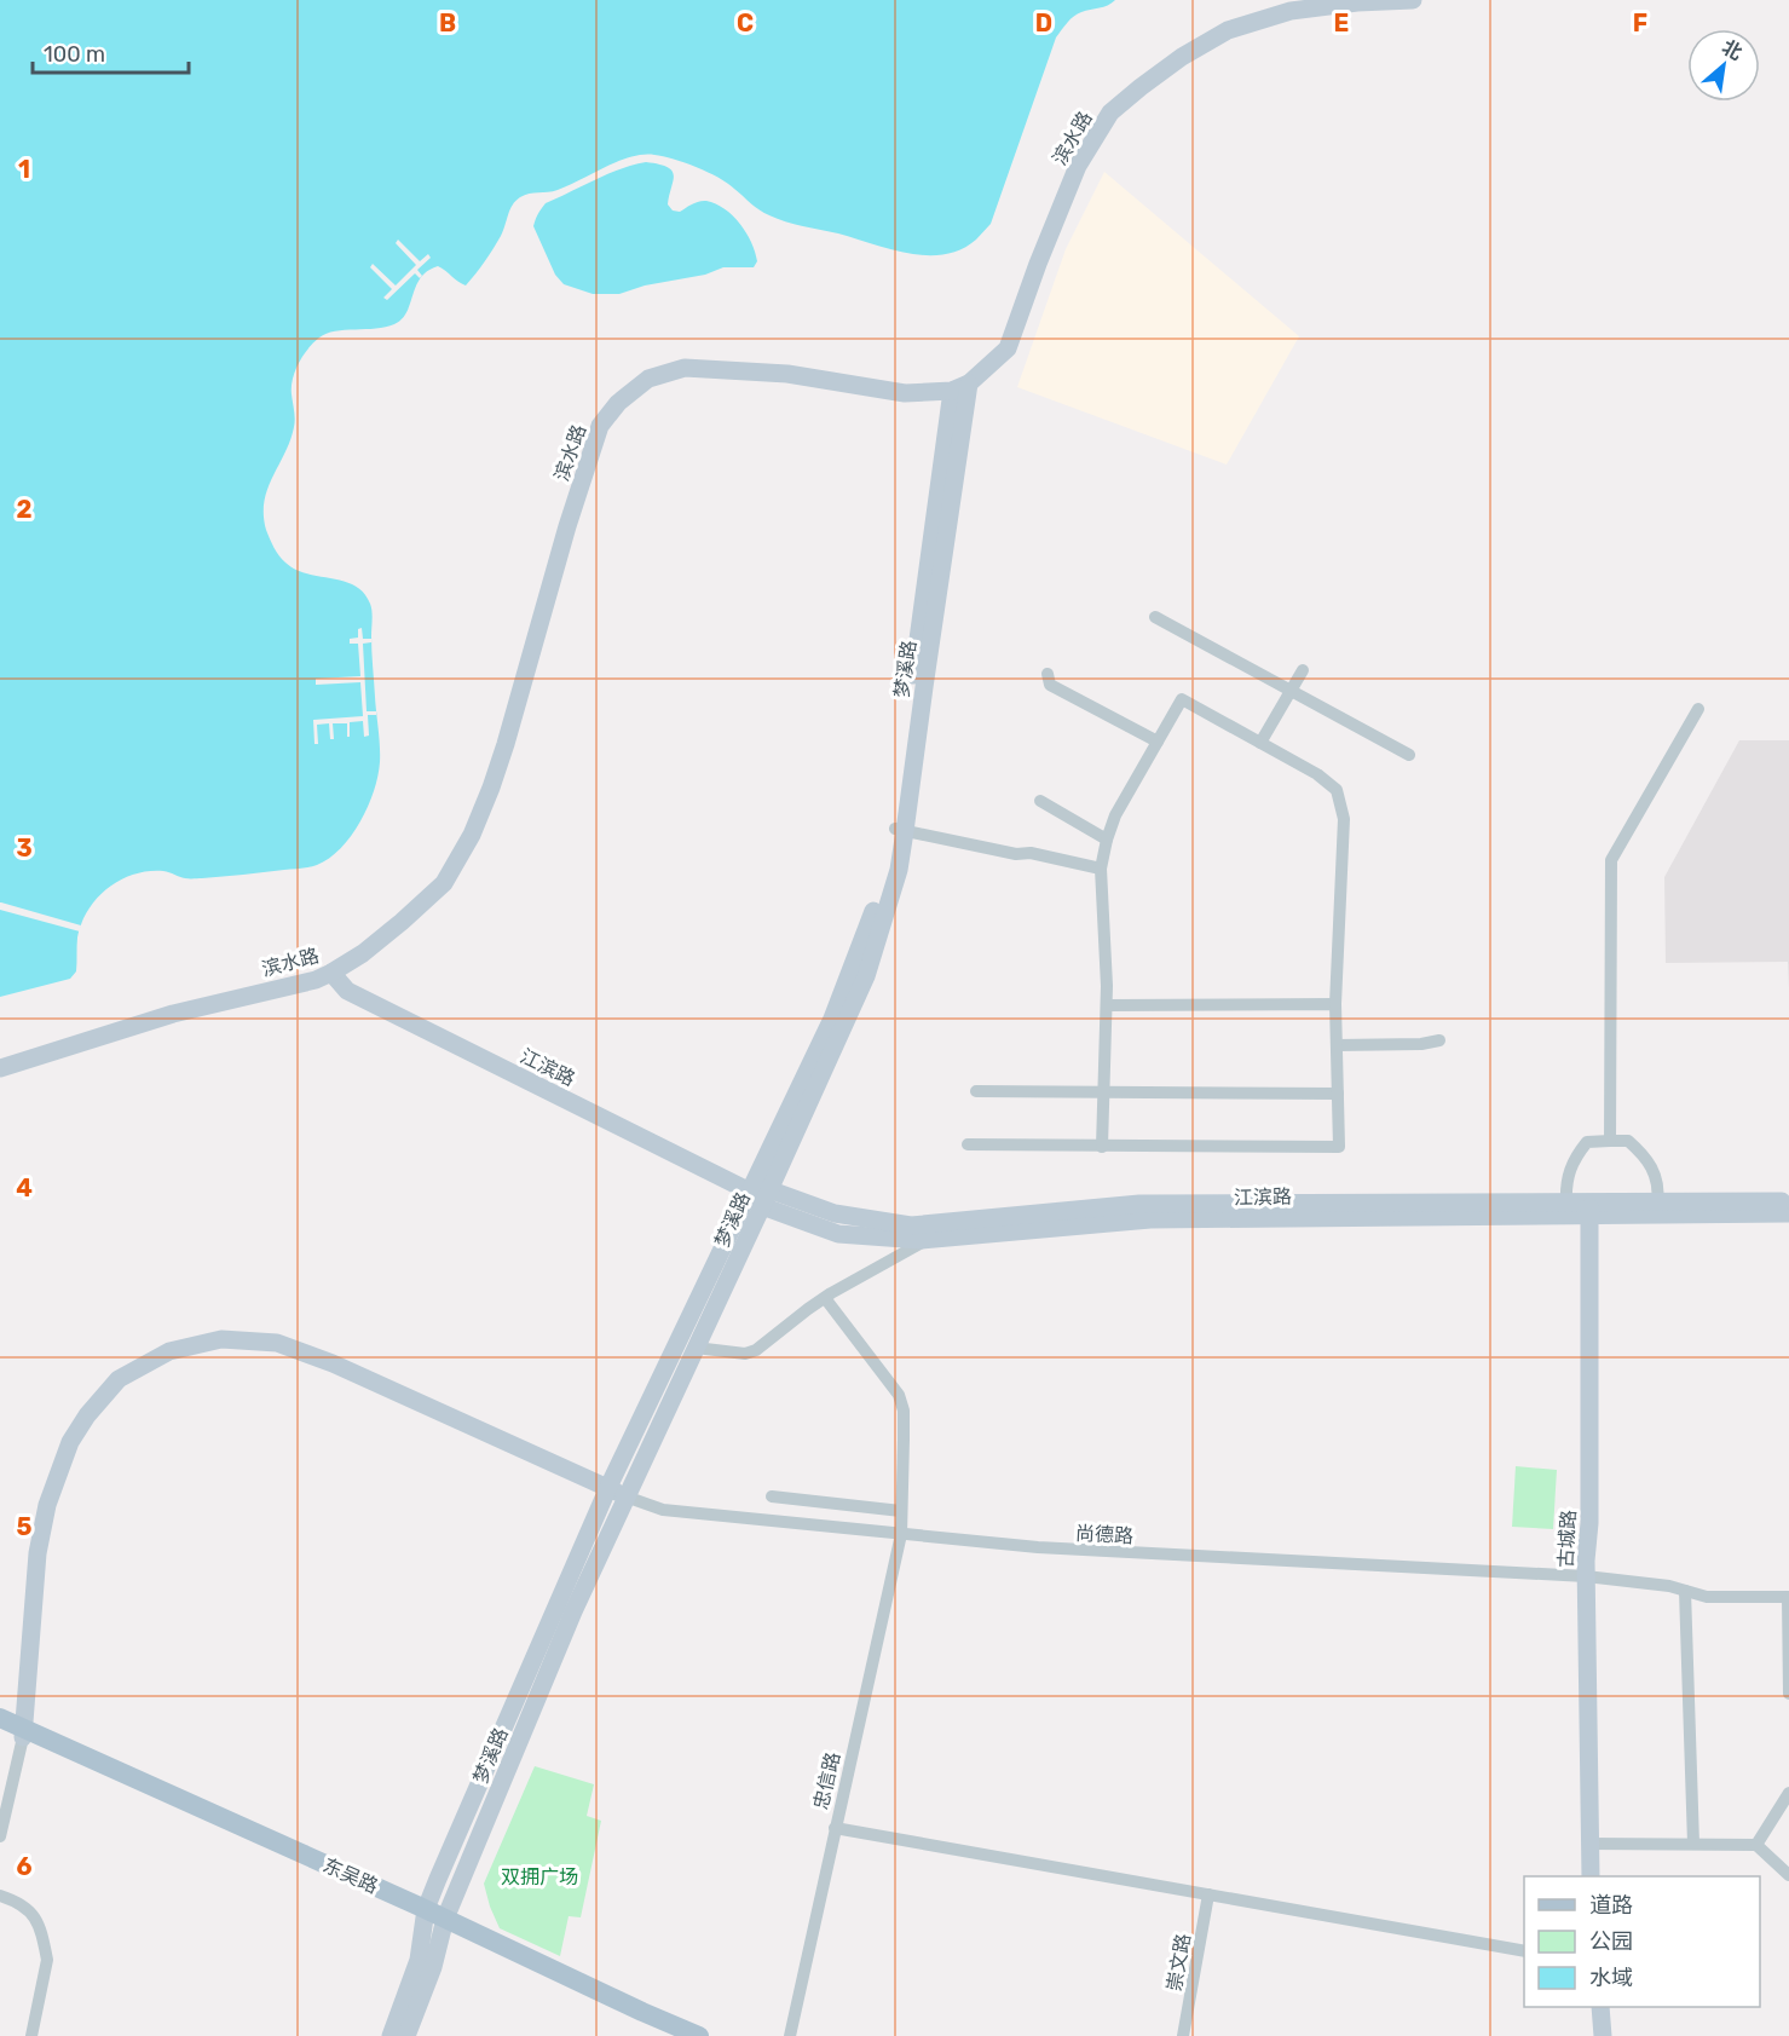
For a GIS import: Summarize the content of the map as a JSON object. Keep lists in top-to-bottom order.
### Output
{
  "streets": {
    "main road": [
      "滨水路",
      "梦溪路",
      "江滨路",
      "古城路",
      "东吴路"
    ],
    "street": ["尚德路", "忠信路", "崇文路"]
  },
  "crossings": [
    ["滨水路", "梦溪路"],
    ["滨水路", "江滨路"],
    ["梦溪路", "江滨路"],
    ["梦溪路", "尚德路"],
    ["梦溪路", "东吴路"],
    ["江滨路", "古城路"],
    ["尚德路", "古城路"],
    ["尚德路", "忠信路"]
  ],
  "parks": ["双拥广场"],
  "legend": ["道路", "公园", "水域"],
  "scale_bar": "100 m",
  "north": "top right",
  "grid": {
    "columns": [
      "B",
      "C",
      "D",
      "E",
      "F"
    ],
    "rows": [
      "1",
      "2",
      "3",
      "4",
      "5",
      "6"
    ]
  }
}
